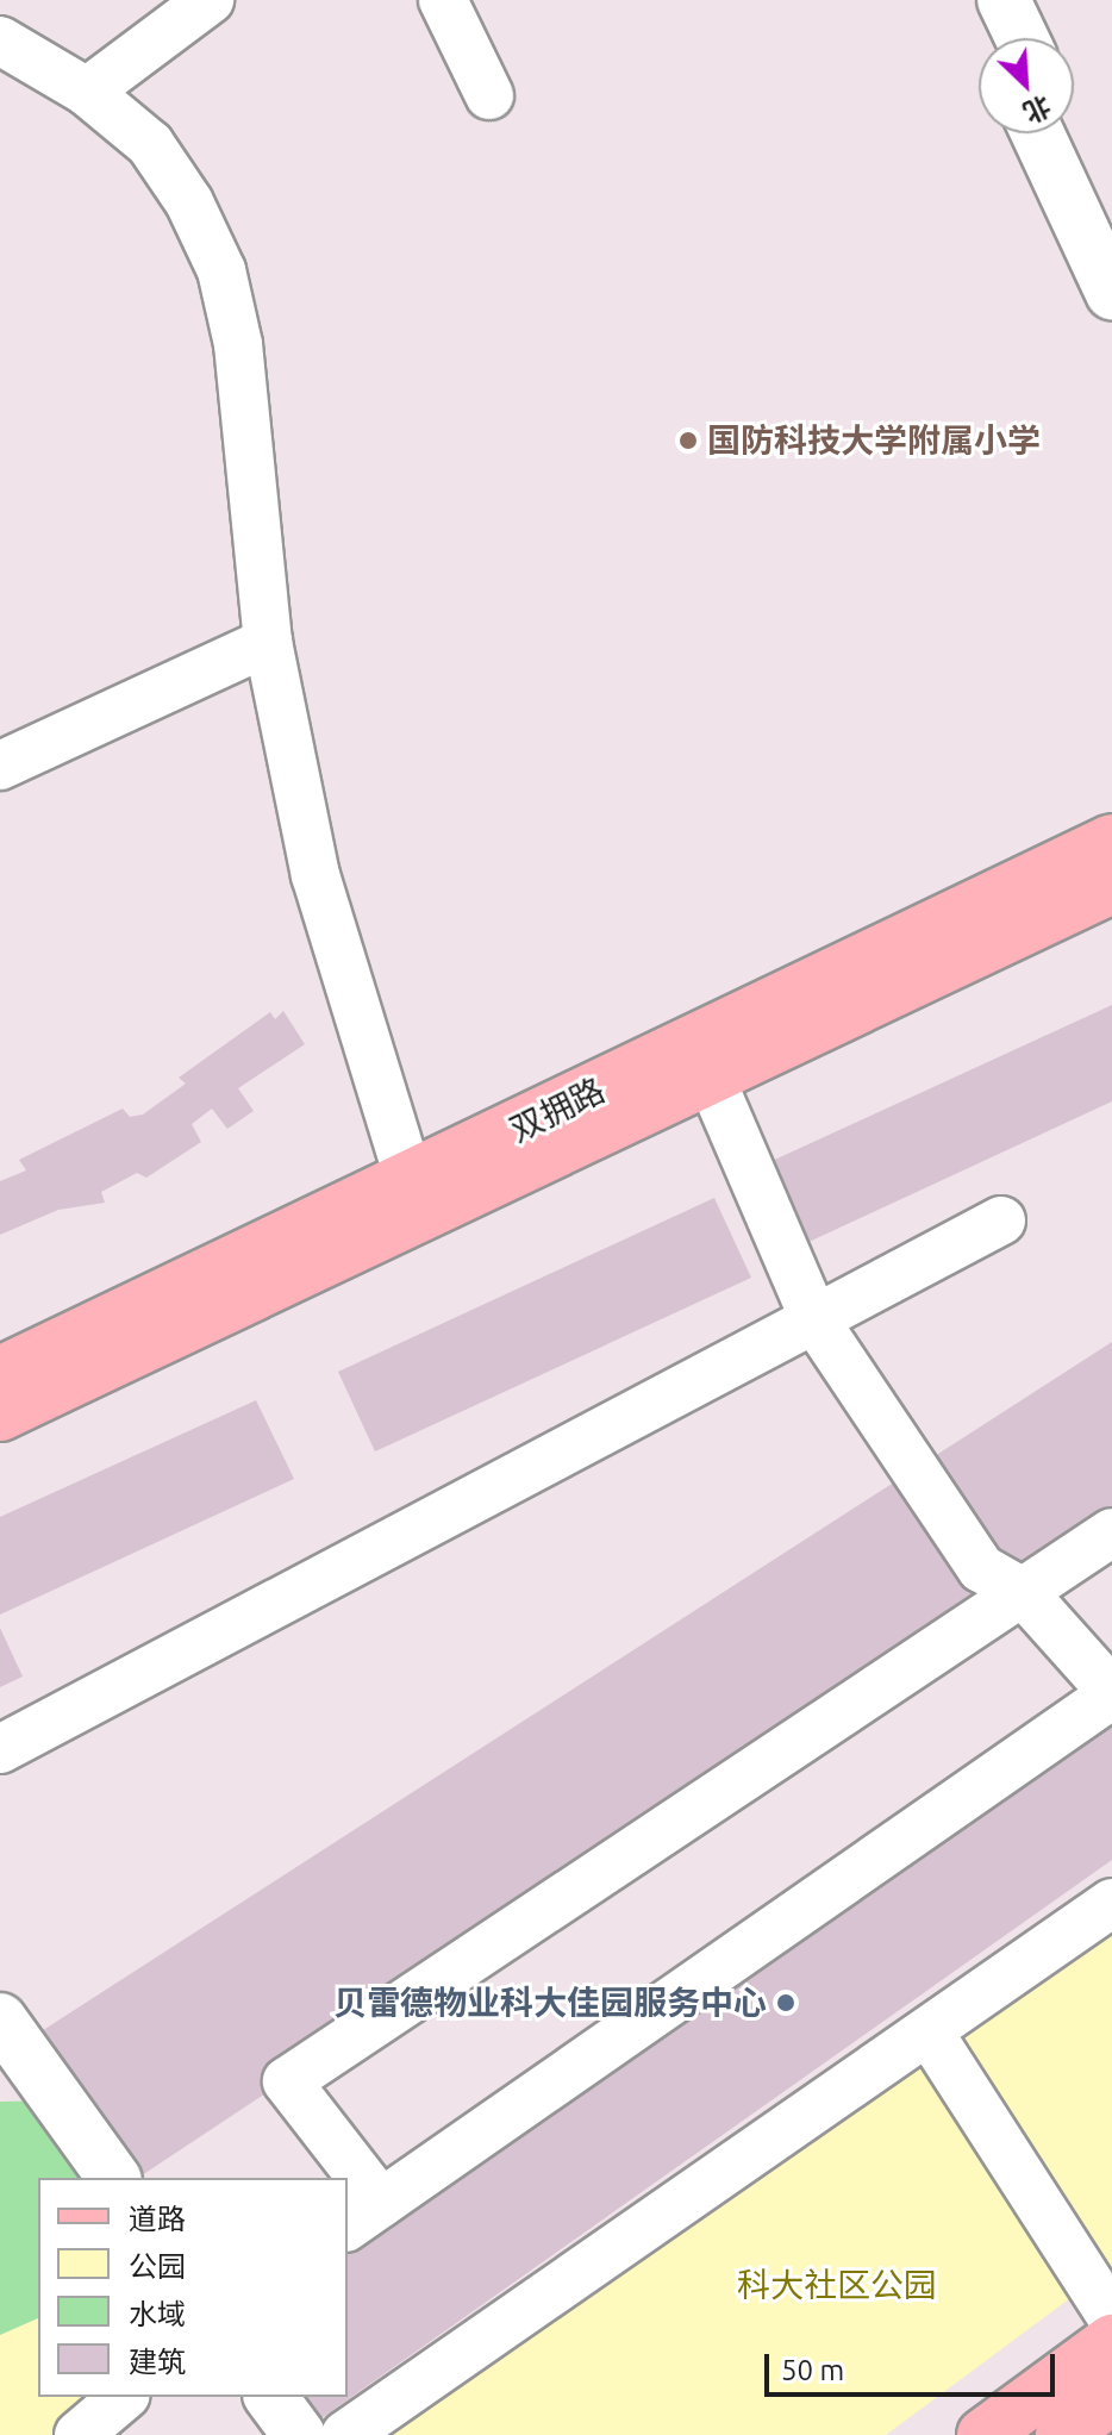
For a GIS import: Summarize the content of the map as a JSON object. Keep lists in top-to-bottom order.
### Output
{
  "streets": {
    "main road": ["双拥路"]
  },
  "parks": ["科大社区公园"],
  "places": ["国防科技大学附属小学", "贝雷德物业科大佳园服务中心"],
  "legend": [
    "道路",
    "公园",
    "水域",
    "建筑"
  ],
  "scale_bar": "50 m",
  "north": "bottom right"
}
